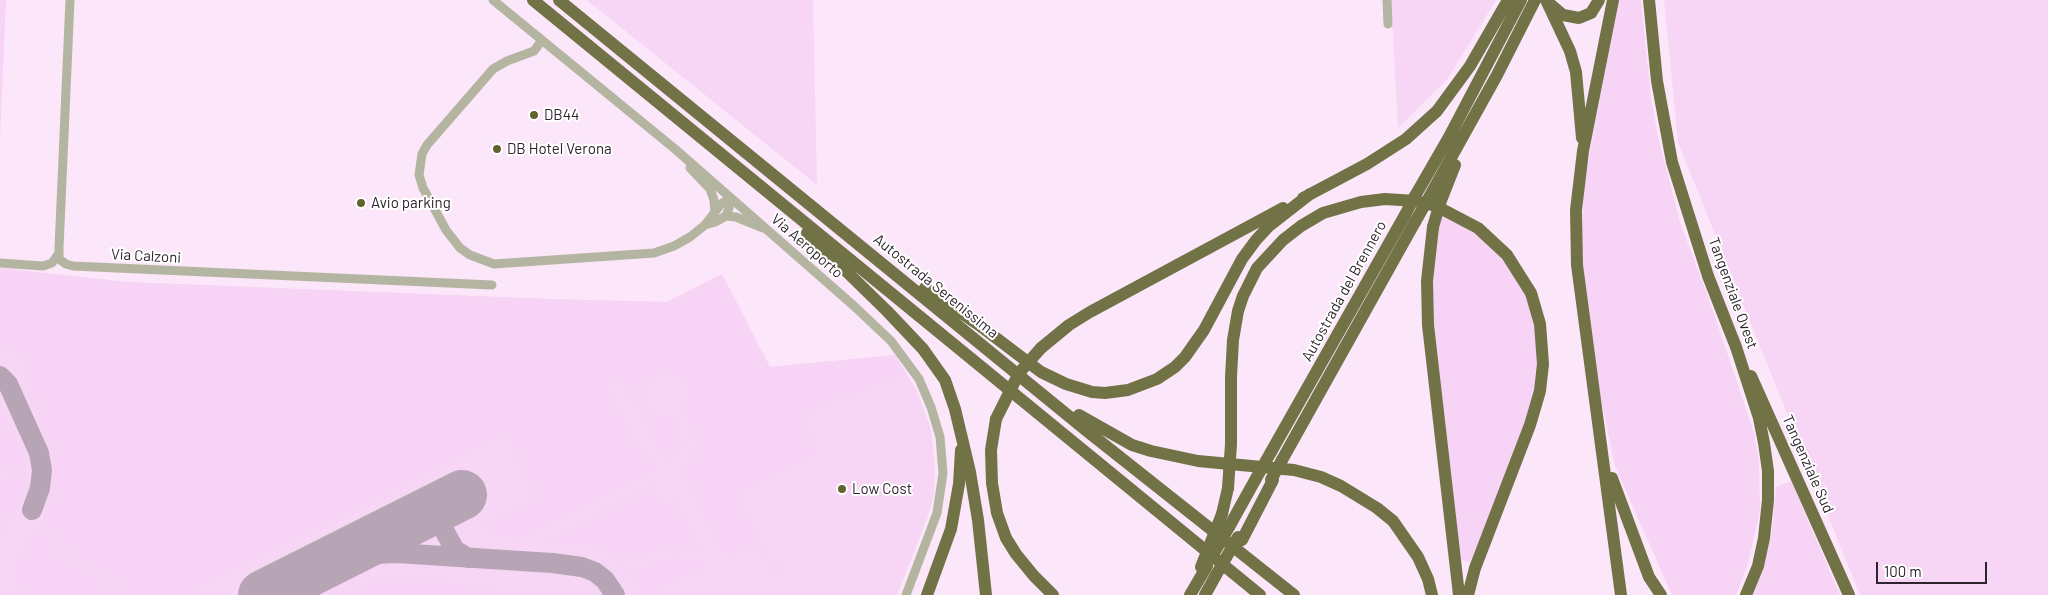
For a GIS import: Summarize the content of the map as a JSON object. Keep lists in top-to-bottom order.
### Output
{
  "streets": {
    "highway": [
      "Autostrada Serenissima",
      "Autostrada del Brennero",
      "Tangenziale Ovest",
      "Tangenziale Sud"
    ],
    "street": ["Via Aeroporto", "Via Calzoni"]
  },
  "crossings": [
    ["Tangenziale Ovest", "Tangenziale Sud"]
  ],
  "places": [
    "DB44",
    "DB Hotel Verona",
    "Avio parking",
    "Low Cost"
  ],
  "scale_bar": "100 m"
}
